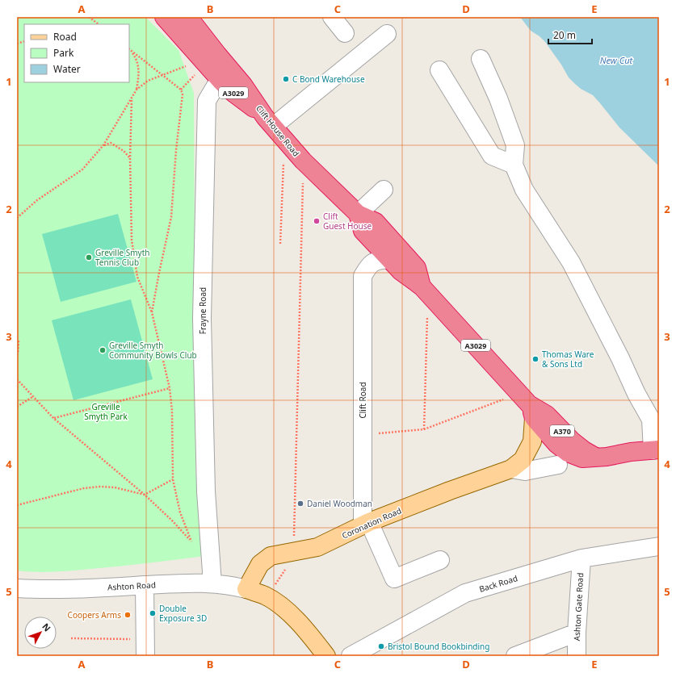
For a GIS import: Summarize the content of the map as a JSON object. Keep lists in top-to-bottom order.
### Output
{
  "streets": {
    "highway": ["A3029", "Clift House Road", "A370"],
    "main road": ["Coronation Road"],
    "street": [
      "Frayne Road",
      "Clift Road",
      "Back Road",
      "Ashton Road",
      "Ashton Gate Road"
    ]
  },
  "crossings": [
    ["A3029", "Clift House Road"],
    ["A3029", "Frayne Road"],
    ["Clift House Road", "A370"],
    ["Clift House Road", "Coronation Road"],
    ["Frayne Road", "Ashton Road"],
    ["Clift Road", "Coronation Road"],
    ["A370", "Coronation Road"],
    ["Coronation Road", "Ashton Road"],
    ["Back Road", "Ashton Gate Road"]
  ],
  "water": ["New Cut"],
  "parks": ["Greville Smyth Park"],
  "places": [
    "C Bond Warehouse",
    "Clift Guest House",
    "Greville Smyth Tennis Club",
    "Greville Smyth Community Bowls Club",
    "Thomas Ware & Sons Ltd",
    "Daniel Woodman",
    "Double Exposure 3D",
    "Coopers Arms",
    "Bristol Bound Bookbinding"
  ],
  "legend": ["Road", "Park", "Water"],
  "scale_bar": "20 m",
  "north": "top right",
  "grid": {
    "columns": [
      "A",
      "B",
      "C",
      "D",
      "E"
    ],
    "rows": [
      "1",
      "2",
      "3",
      "4",
      "5"
    ]
  }
}
